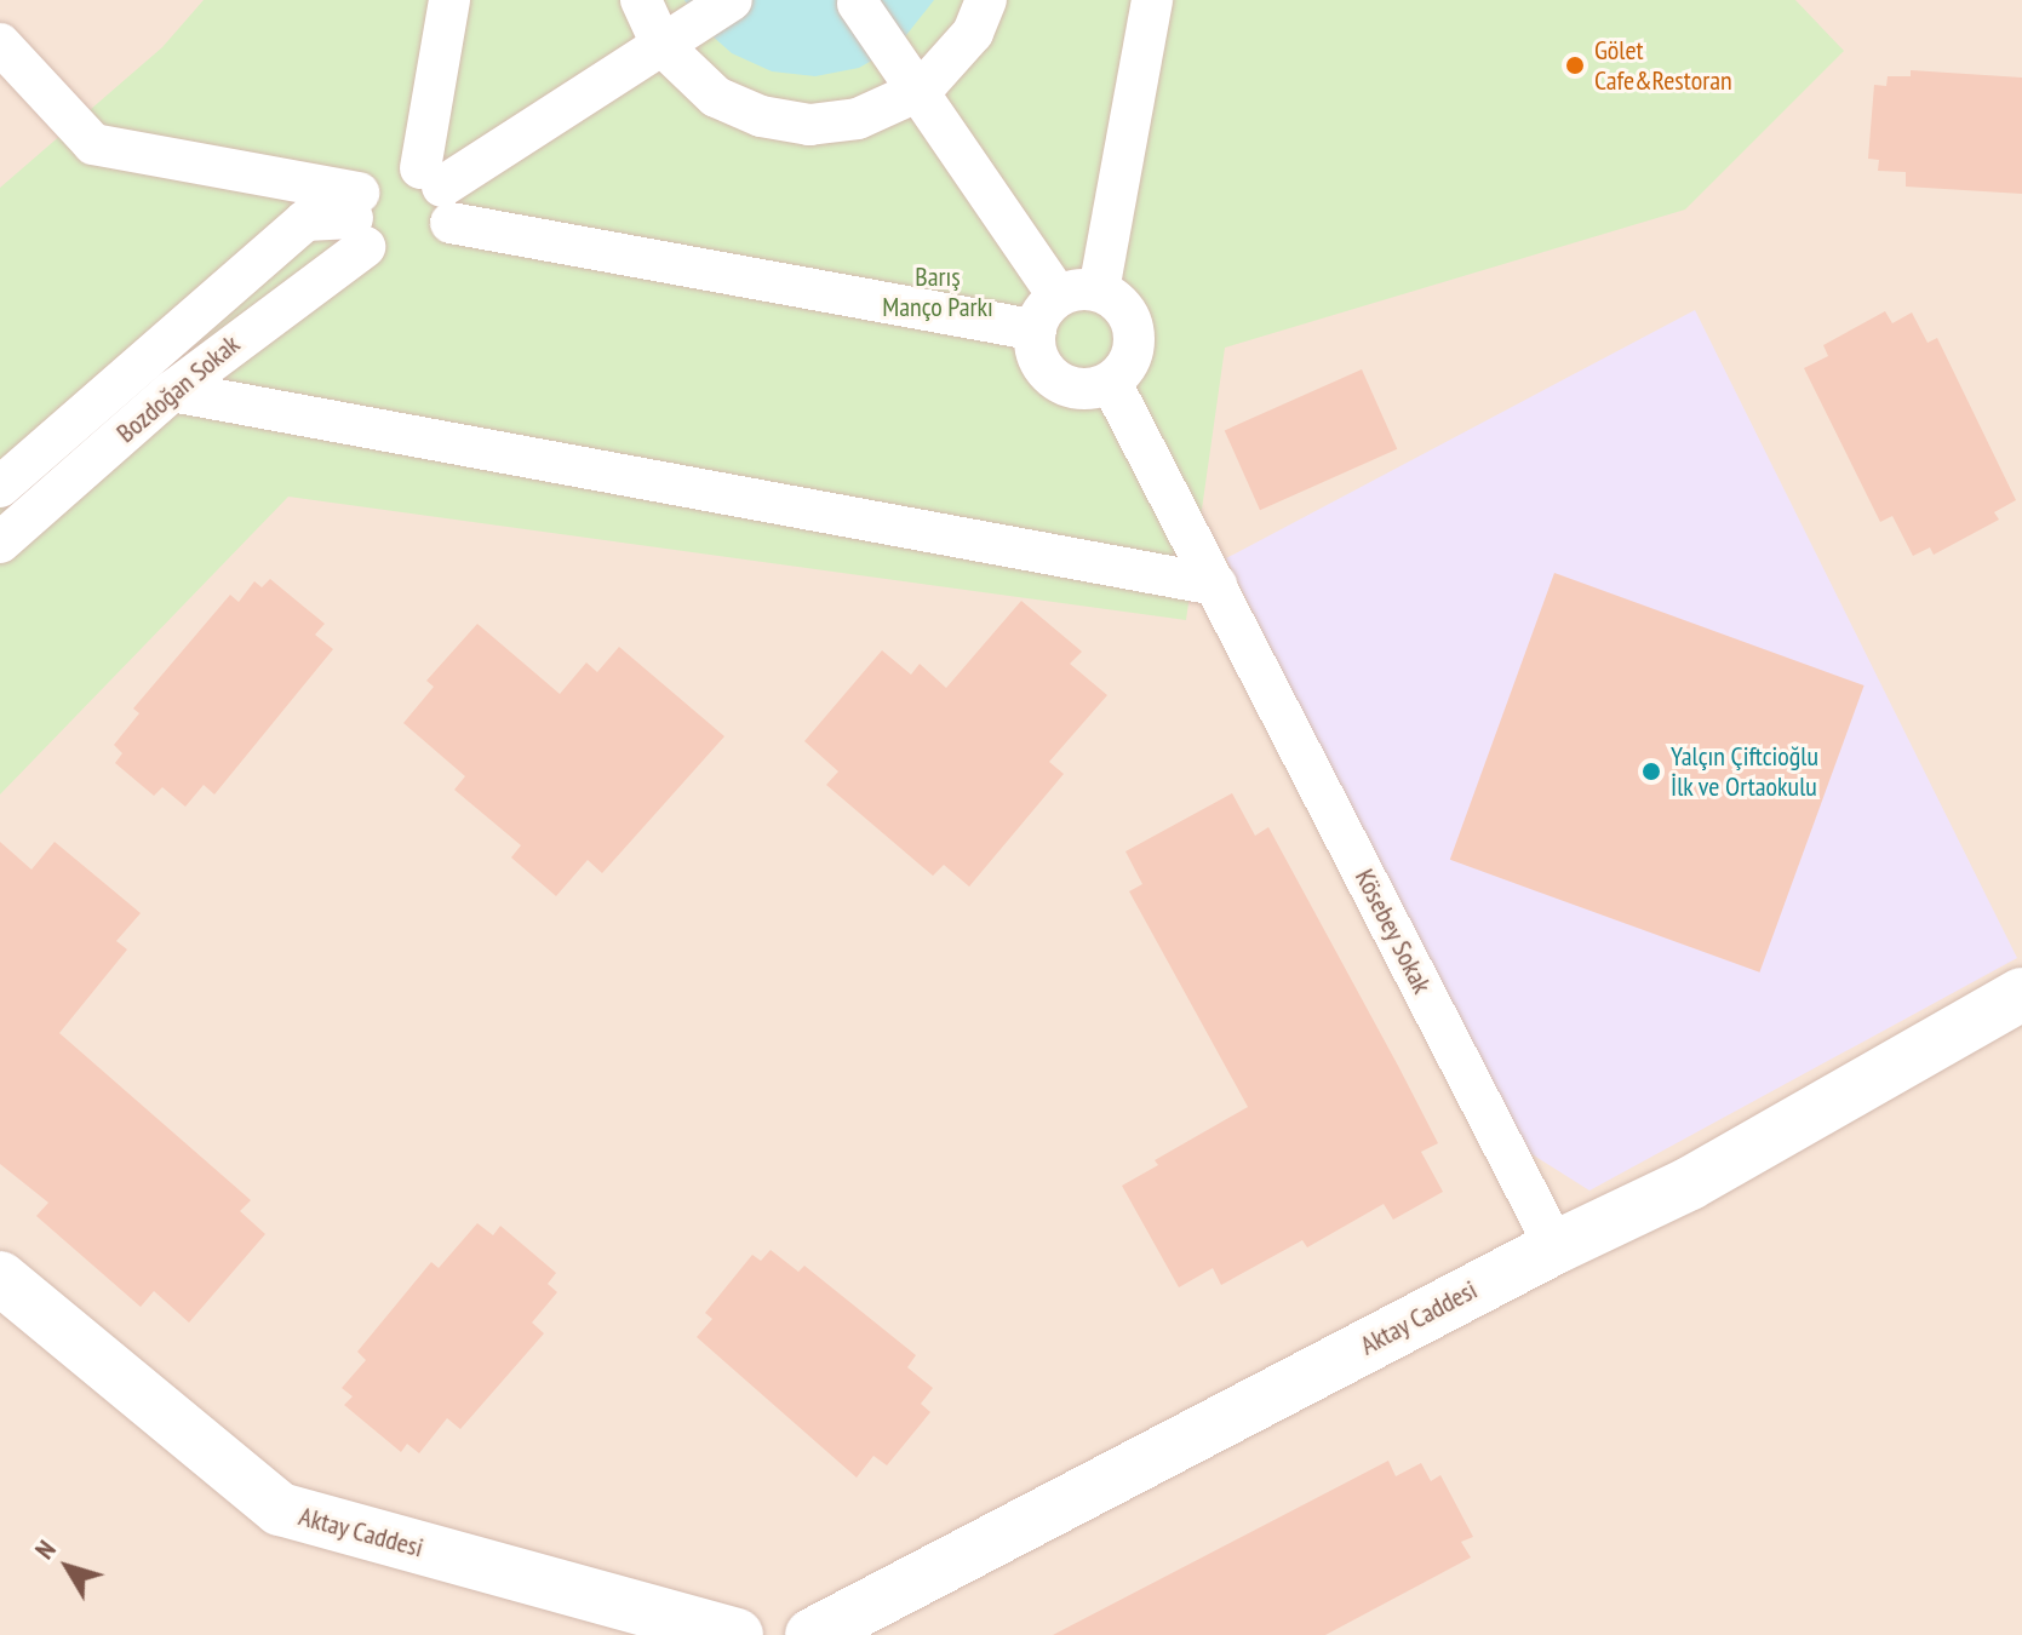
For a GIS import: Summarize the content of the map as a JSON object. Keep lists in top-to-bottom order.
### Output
{
  "streets": {
    "main road": ["Aktay Caddesi"],
    "street": ["Bozdoğan Sokak", "Kösebey Sokak"]
  },
  "crossings": [
    ["Kösebey Sokak", "Aktay Caddesi"]
  ],
  "parks": ["Barış Manço Parkı"],
  "places": ["Gölet Cafe&Restoran", "Yalçın Çiftcioğlu İlk ve Ortaokulu"],
  "north": "top left"
}
